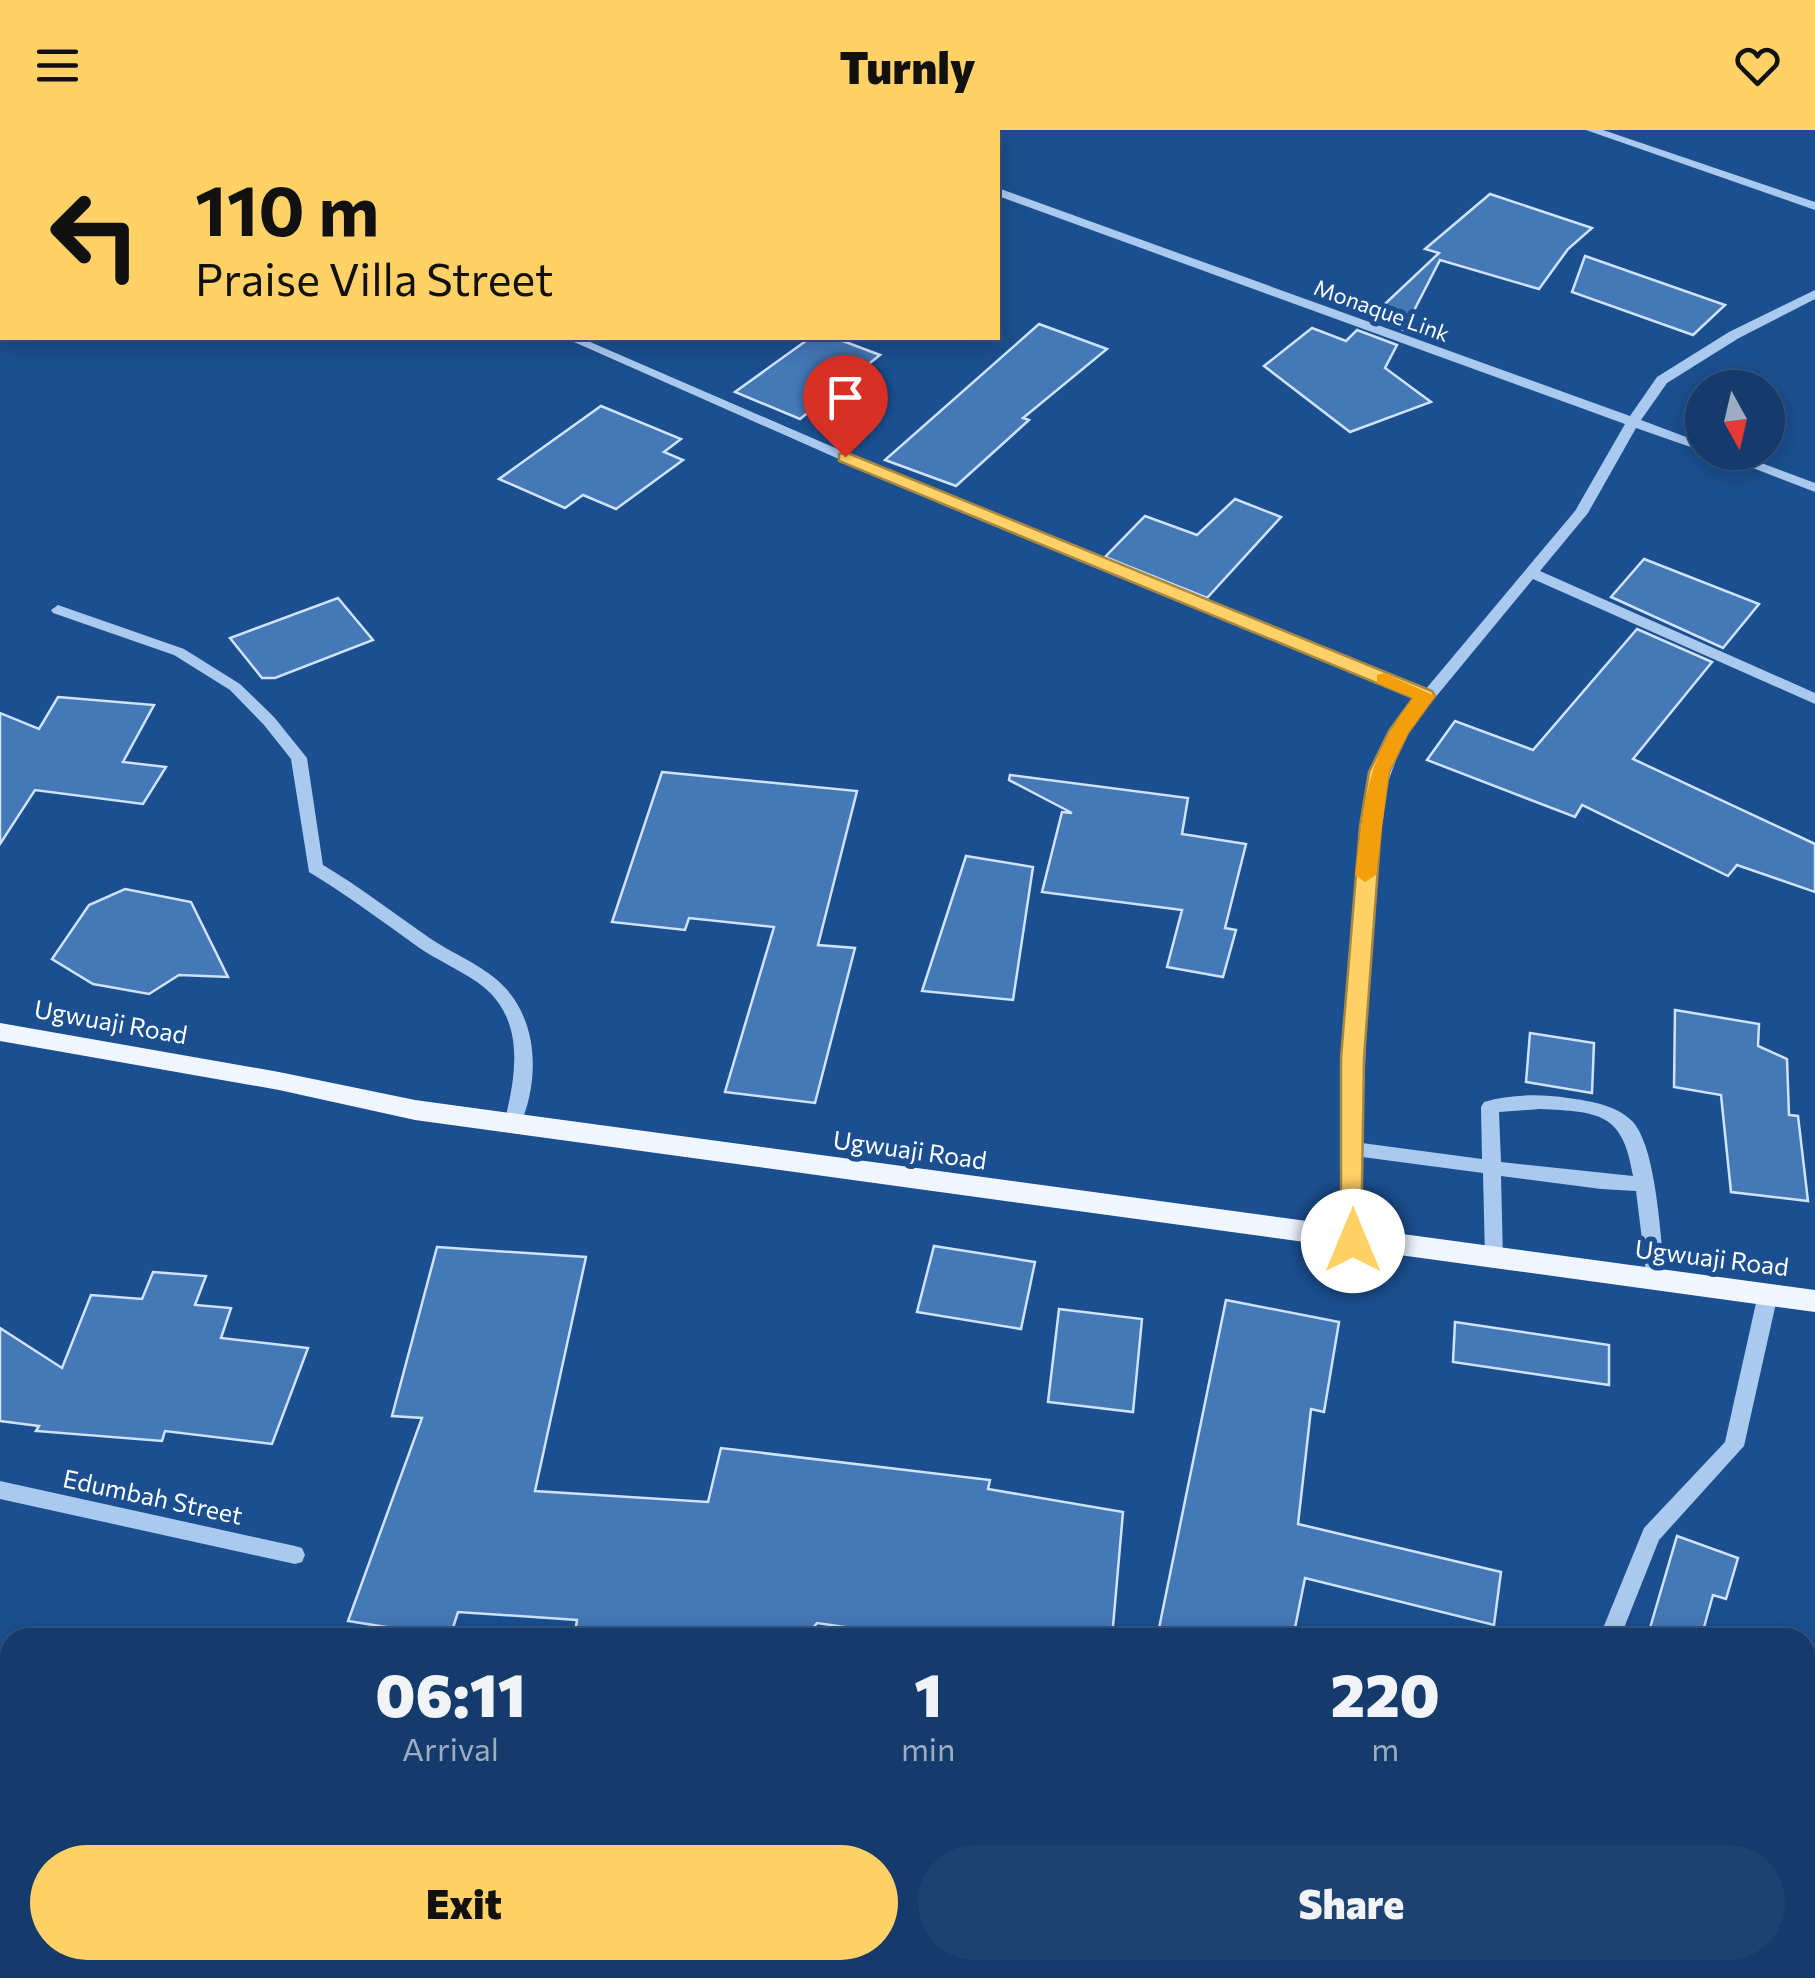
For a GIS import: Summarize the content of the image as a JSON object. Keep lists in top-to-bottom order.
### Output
{
  "streets": {
    "main road": ["Ugwuaji Road"],
    "street": ["Monaque Link", "Edumbah Street"]
  },
  "north": "bottom",
  "page": {
    "header": "Turnly",
    "turn": ["110 m", "Praise Villa Street"],
    "eta": [
      "06:11",
      "Arrival",
      "1",
      "min",
      "220",
      "m"
    ],
    "buttons": ["Exit", "Share"]
  }
}
